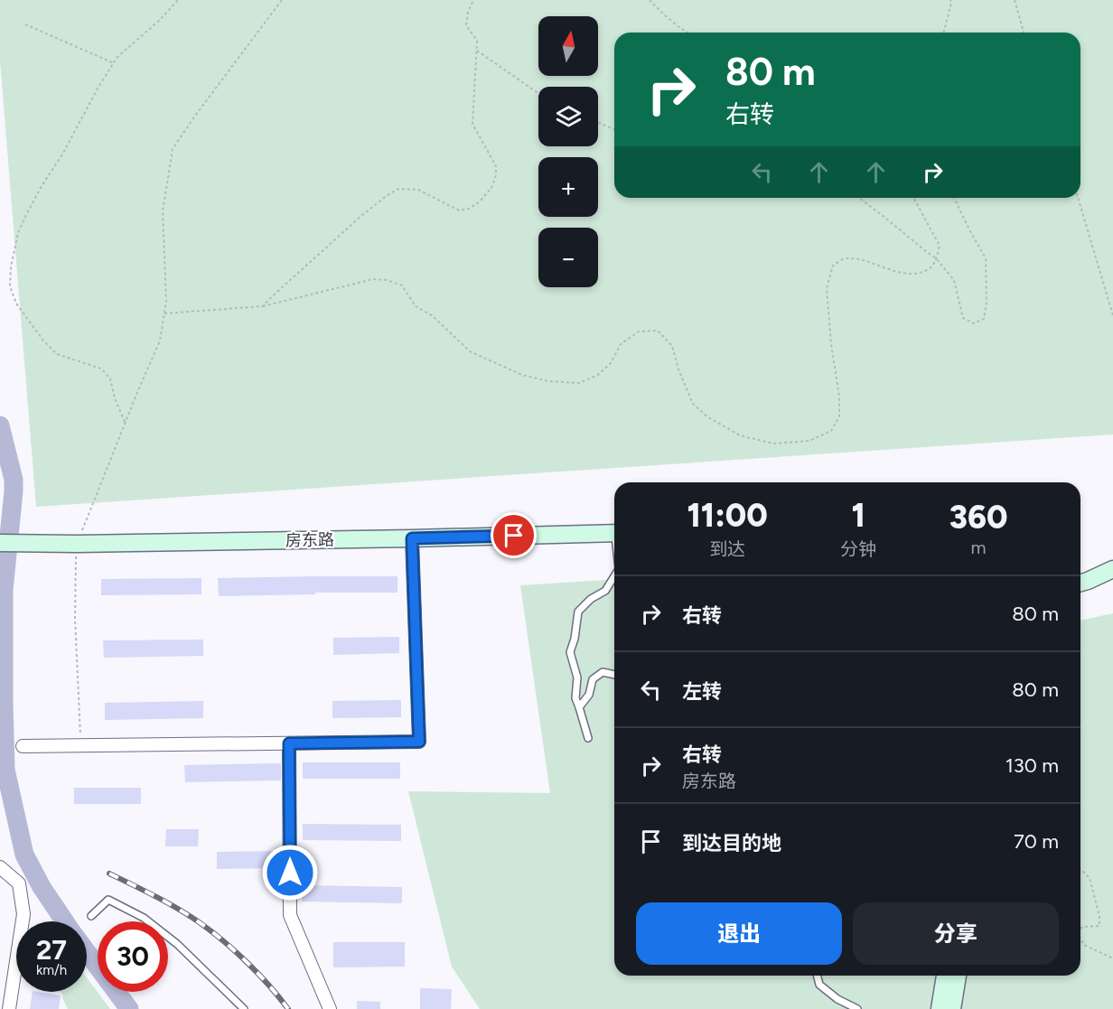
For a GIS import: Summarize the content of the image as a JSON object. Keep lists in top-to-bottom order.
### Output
{
  "streets": {
    "main road": ["房东路"]
  },
  "north": "top",
  "page": {
    "map_buttons": ["+", "−"],
    "turn": ["80 m", "右转"],
    "eta": [
      "11:00",
      "到达",
      "1",
      "分钟",
      "360",
      "m"
    ],
    "list": [
      {
        "name": "右转",
        "value": "80 m"
      },
      {
        "name": "左转",
        "value": "80 m"
      },
      {
        "name": "右转",
        "note": "房东路",
        "value": "130 m"
      },
      {
        "name": "到达目的地",
        "value": "70 m"
      }
    ],
    "buttons": ["退出", "分享"],
    "speed": "27 km/h",
    "limit": "30"
  }
}
